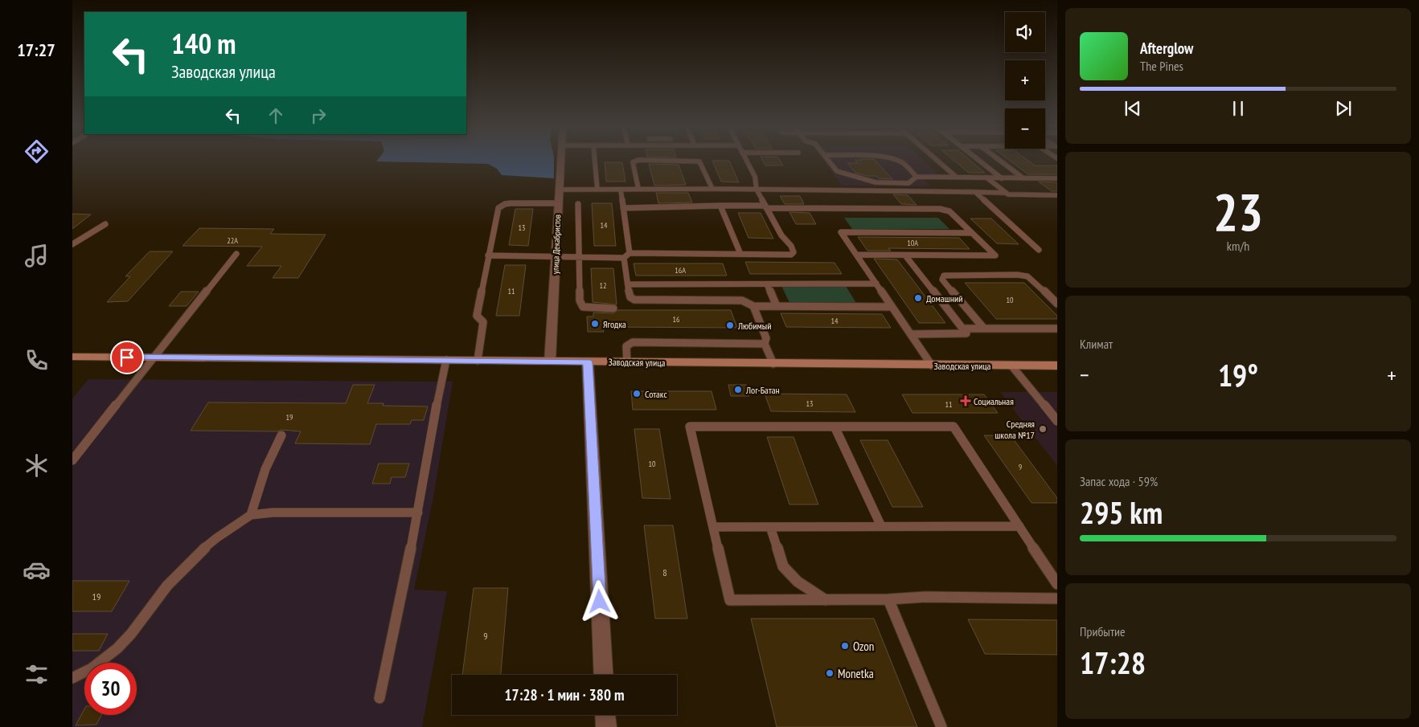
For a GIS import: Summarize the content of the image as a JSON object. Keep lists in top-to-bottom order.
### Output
{
  "streets": {
    "street": ["улица Декабристов", "Заводская улица"]
  },
  "crossings": [
    ["улица Декабристов", "Заводская улица"]
  ],
  "places": {
    "other": [
      "Домашний",
      "Ягодка",
      "Любимый",
      "Лог-Батан",
      "Сотакс",
      "Средняя школа №17",
      "Ozon",
      "Monetka"
    ],
    "health": ["Социальная"]
  },
  "house_numbers": [
    "14",
    "13",
    "22А",
    "10А",
    "16А",
    "12",
    "11",
    "10",
    "16",
    "14",
    "13",
    "11",
    "19",
    "10",
    "9",
    "8",
    "19",
    "9"
  ],
  "page": {
    "tabs": "17:27",
    "map_buttons": ["+", "−"],
    "turn": ["140 m", "Заводская улица"],
    "song": ["Afterglow", "The Pines"],
    "tile": [
      ["23", "km/h"],
      "Климат",
      ["Запас хода · 59%", "295 km"],
      ["Прибытие", "17:28"]
    ],
    "heat": ["−", "19°", "+"],
    "limit": "30",
    "trip": "17:28 · 1 мин · 380 m"
  }
}
